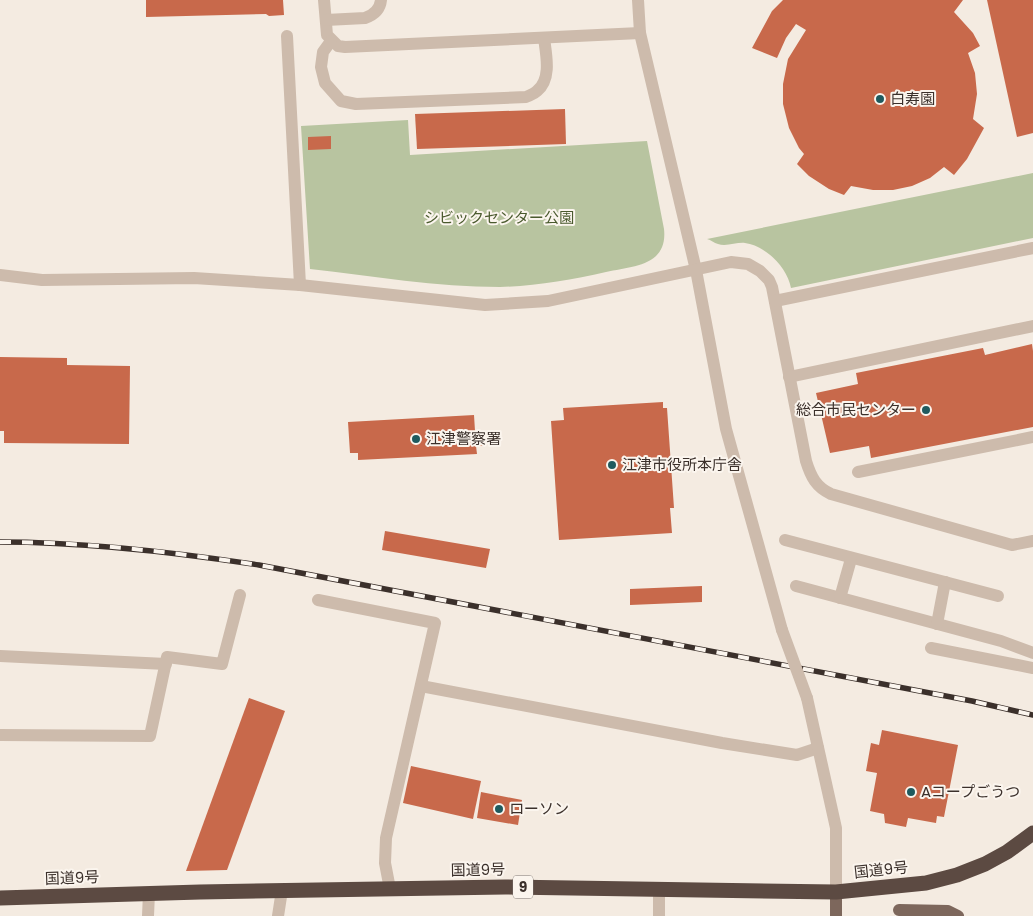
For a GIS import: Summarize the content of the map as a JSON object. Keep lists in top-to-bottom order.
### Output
{
  "streets": {
    "highway": ["国道9号", "9"]
  },
  "parks": ["シビックセンター公園"],
  "places": [
    "白寿園",
    "総合市民センター",
    "江津警察署",
    "江津市役所本庁舎",
    "Aコープごうつ",
    "ローソン"
  ]
}
